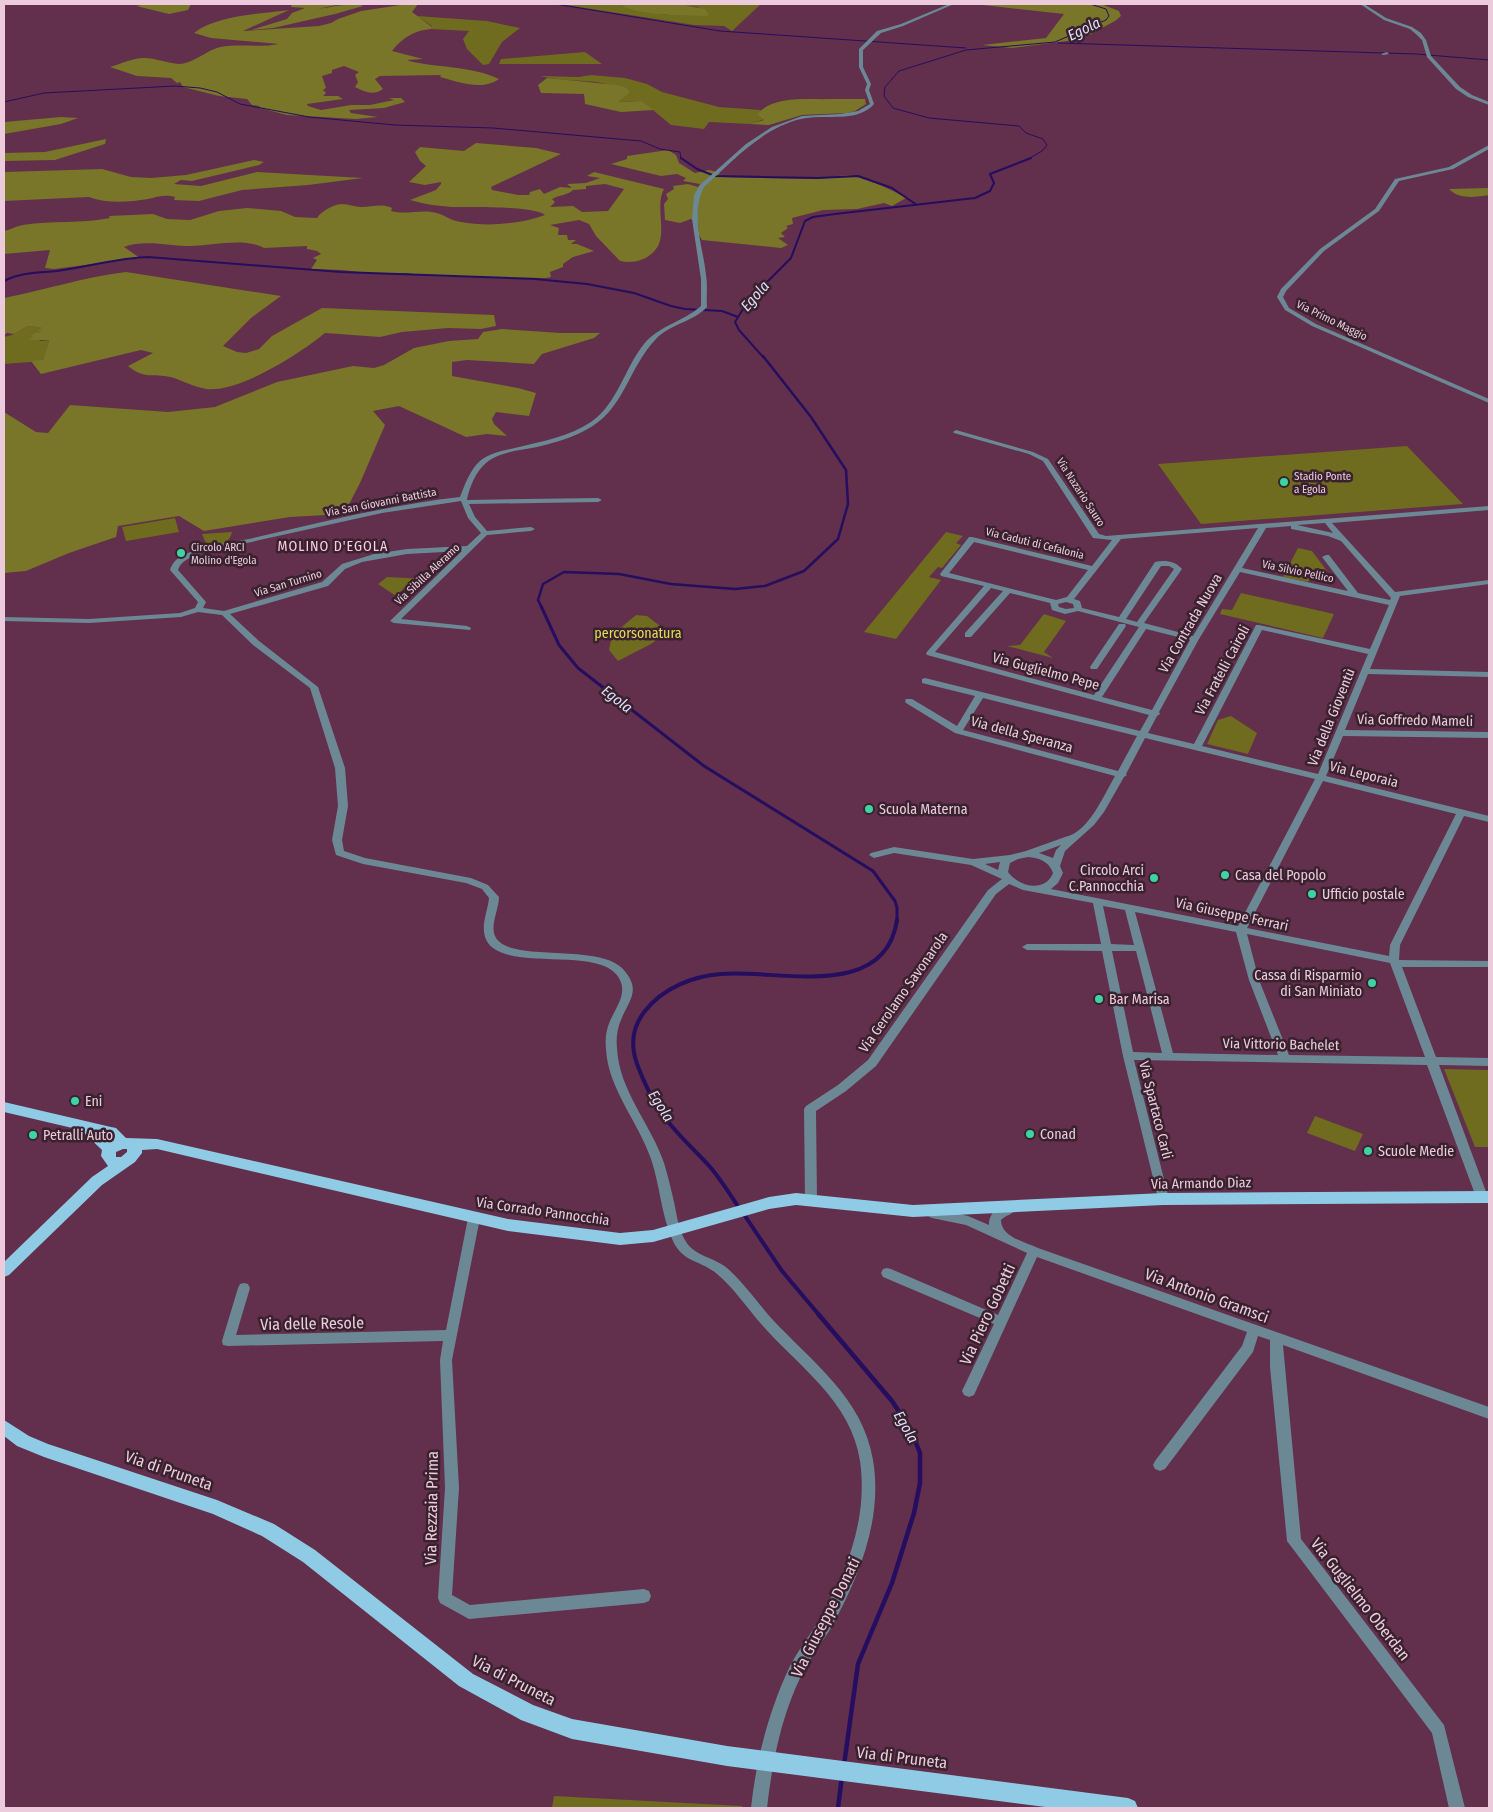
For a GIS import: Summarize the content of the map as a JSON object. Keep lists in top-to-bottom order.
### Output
{
  "streets": {
    "main road": ["Via Armando Diaz", "Via Corrado Pannocchia", "Via di Pruneta"],
    "street": [
      "Via Primo Maggio",
      "Via Nazario Sauro",
      "Via San Giovanni Battista",
      "Via Caduti di Cefalonia",
      "Via Silvio Pellico",
      "Via Sibilla Aleramo",
      "Via San Turnino",
      "Via Contrada Nuova",
      "Via Fratelli Cairoli",
      "Via Guglielmo Pepe",
      "Via della Gioventù",
      "Via Goffredo Mameli",
      "Via della Speranza",
      "Via Leporaia",
      "Via Giuseppe Ferrari",
      "Via Gerolamo Savonarola",
      "Via Vittorio Bachelet",
      "Via Spartaco Carli",
      "Via Antonio Gramsci",
      "Via Piero Gobetti",
      "Via delle Resole",
      "Via Rezzaia Prima",
      "Via Guglielmo Oberdan",
      "Via Giuseppe Donati"
    ]
  },
  "crossings": [
    ["Via Nazario Sauro", "Via Contrada Nuova"],
    ["Via Silvio Pellico", "Via Contrada Nuova"],
    ["Via Silvio Pellico", "Via della Gioventù"],
    ["Via Sibilla Aleramo", "Via San Turnino"],
    ["Via Contrada Nuova", "Via Guglielmo Pepe"],
    ["Via Contrada Nuova", "Via Leporaia"],
    ["Via Fratelli Cairoli", "Via della Gioventù"],
    ["Via Fratelli Cairoli", "Via Leporaia"],
    ["Via della Gioventù", "Via Goffredo Mameli"],
    ["Via della Gioventù", "Via Leporaia"],
    ["Via della Gioventù", "Via Giuseppe Ferrari"],
    ["Via della Speranza", "Via Leporaia"],
    ["Via Giuseppe Ferrari", "Via Gerolamo Savonarola"],
    ["Via Giuseppe Ferrari", "Via Spartaco Carli"],
    ["Via Gerolamo Savonarola", "Via Corrado Pannocchia"],
    ["Via Vittorio Bachelet", "Via Spartaco Carli"],
    ["Via Spartaco Carli", "Via Armando Diaz"],
    ["Via Armando Diaz", "Via Corrado Pannocchia"],
    ["Via Armando Diaz", "Via Antonio Gramsci"],
    ["Via Corrado Pannocchia", "Via Antonio Gramsci"],
    ["Via Corrado Pannocchia", "Via Rezzaia Prima"],
    ["Via Corrado Pannocchia", "Via Giuseppe Donati"],
    ["Via Antonio Gramsci", "Via Piero Gobetti"],
    ["Via Antonio Gramsci", "Via Guglielmo Oberdan"],
    ["Via delle Resole", "Via Rezzaia Prima"]
  ],
  "districts": ["MOLINO D'EGOLA"],
  "water": ["Egola"],
  "parks": ["percorsonatura"],
  "places": [
    "Stadio Ponte a Egola",
    "Circolo ARCI Molino d'Egola",
    "Scuola Materna",
    "Casa del Popolo",
    "Circolo Arci C.Pannocchia",
    "Ufficio postale",
    "Cassa di Risparmio di San Miniato",
    "Bar Marisa",
    "Eni",
    "Conad",
    "Petralli Auto",
    "Scuole Medie"
  ]
}
